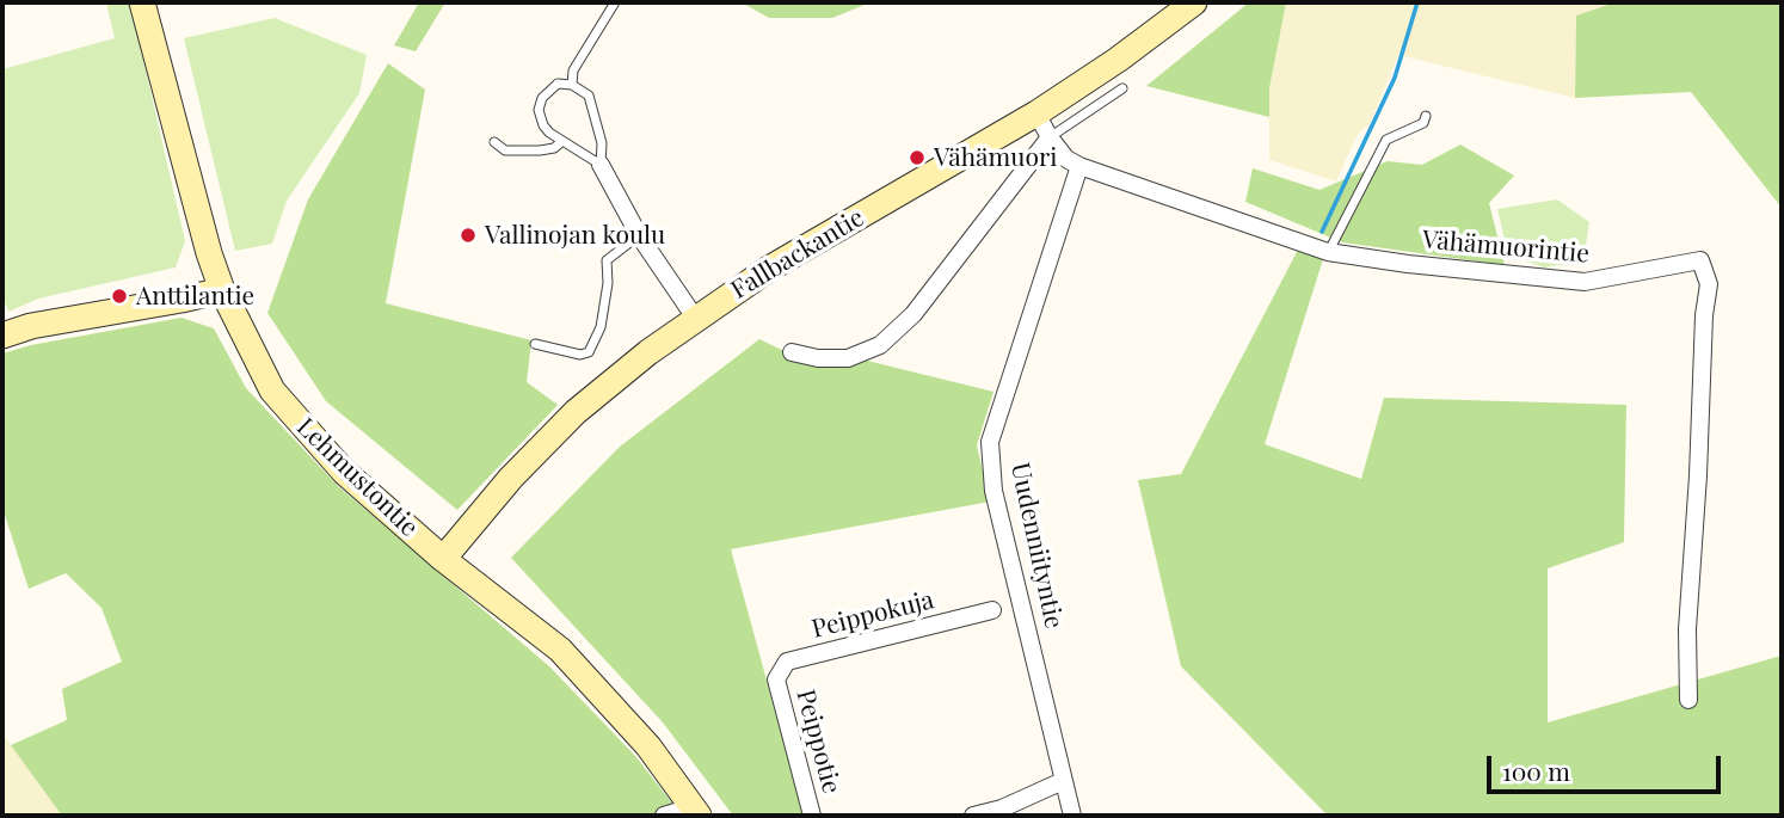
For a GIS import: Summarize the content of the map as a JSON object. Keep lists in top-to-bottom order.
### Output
{
  "streets": {
    "street": [
      "Vähämuorintie",
      "Fallbackantie",
      "Lehmustontie",
      "Uudenniityntie",
      "Peippokuja",
      "Peippotie"
    ]
  },
  "crossings": [
    ["Vähämuorintie", "Uudenniityntie"],
    ["Fallbackantie", "Lehmustontie"],
    ["Peippokuja", "Peippotie"]
  ],
  "places": ["Vähämuori", "Vallinojan koulu", "Anttilantie"],
  "scale_bar": "100 m"
}
